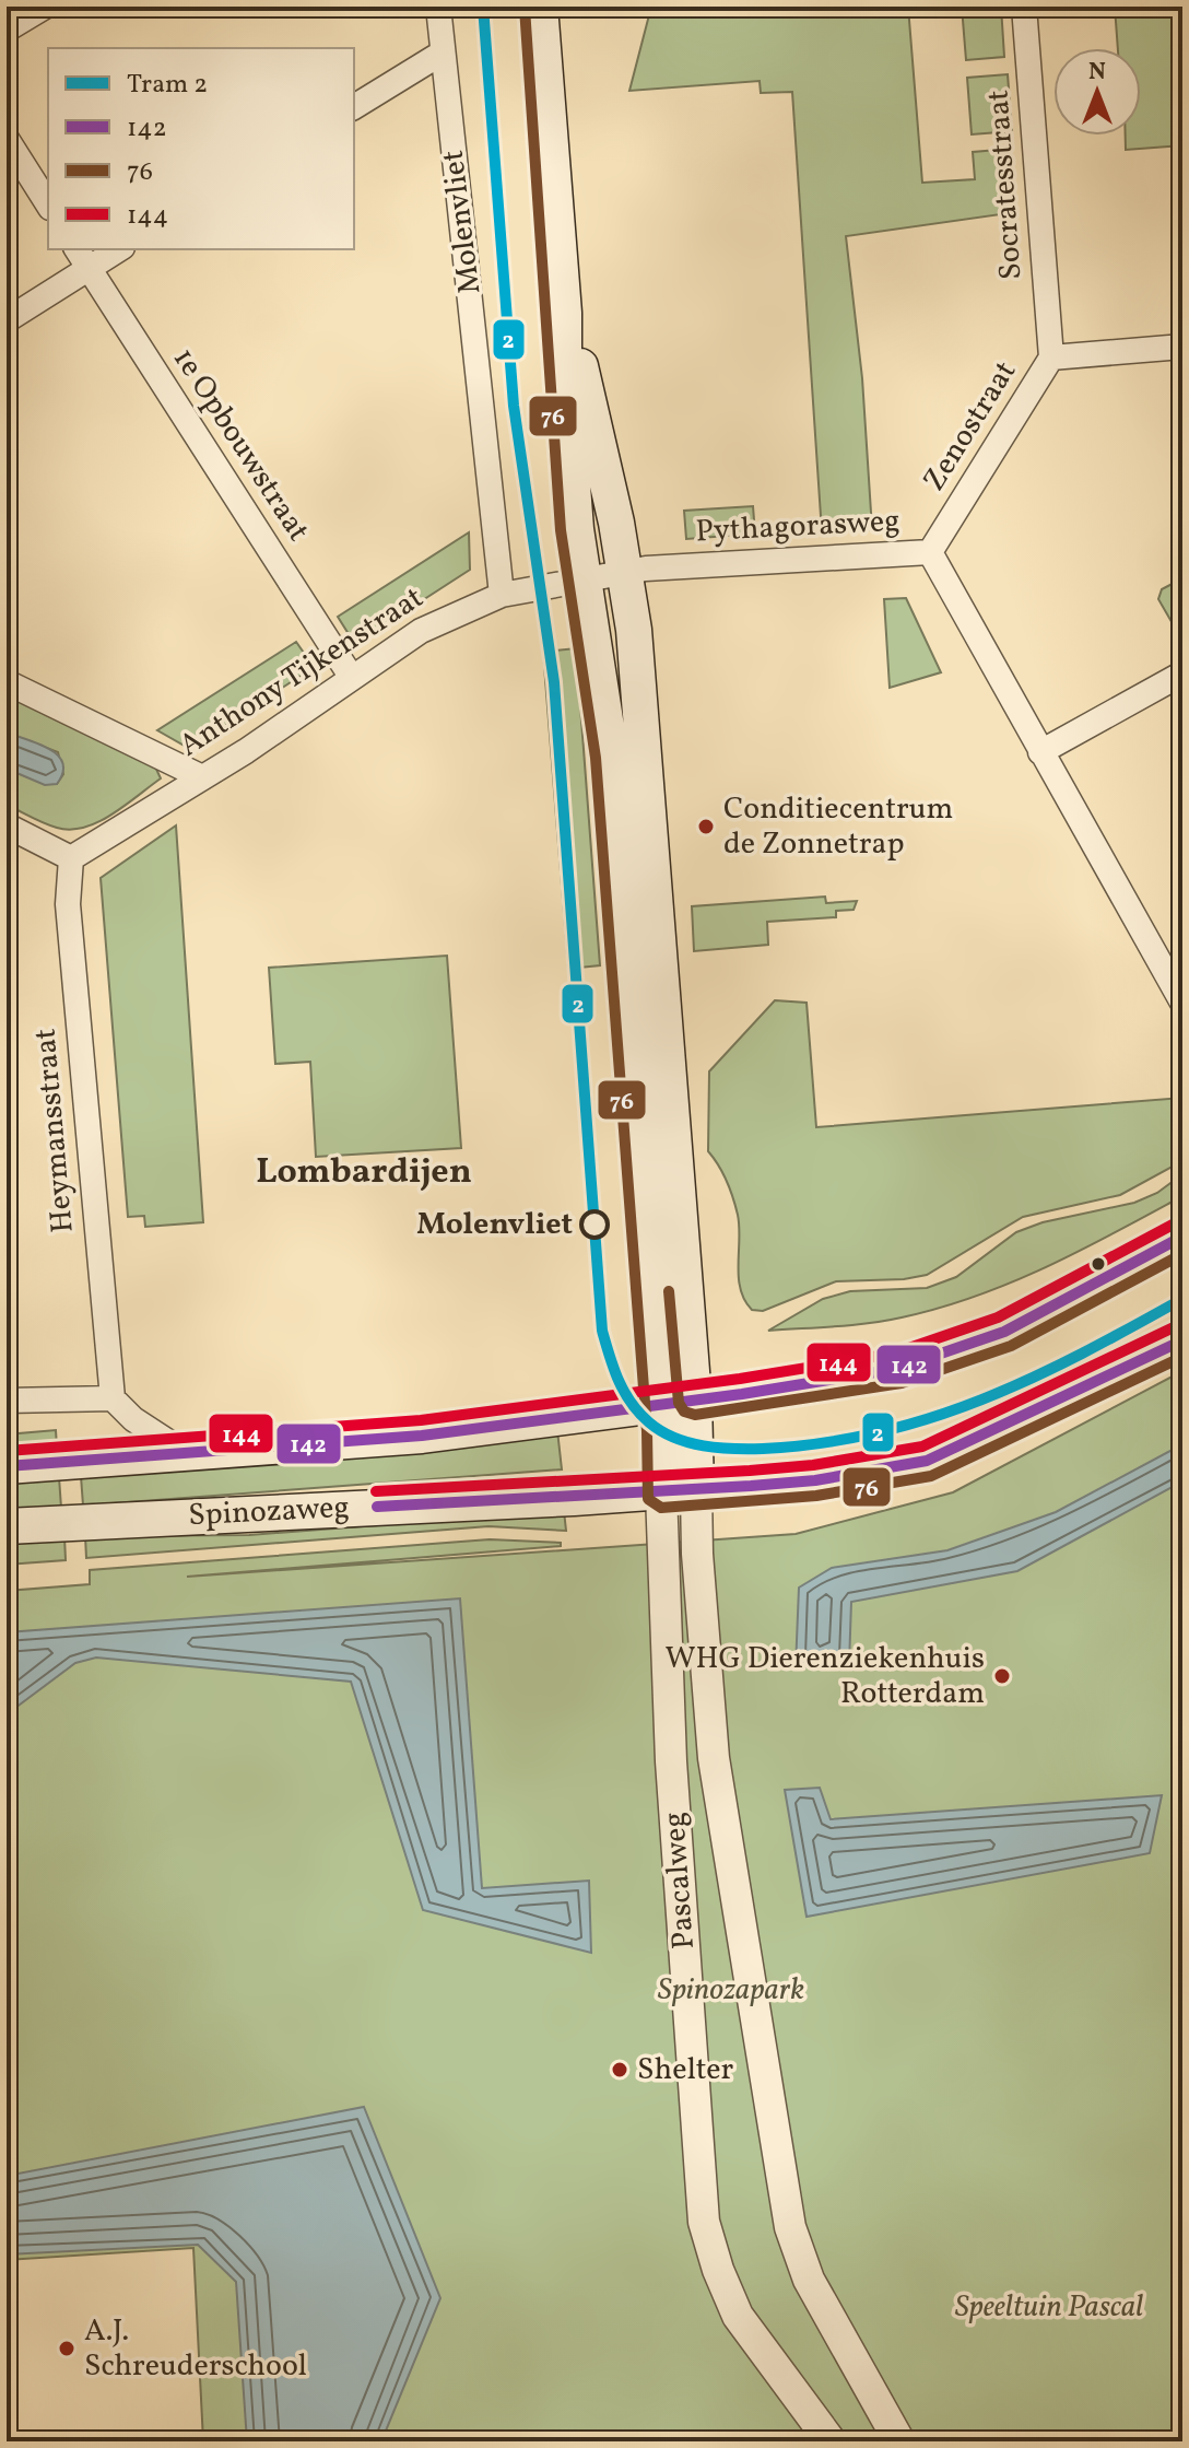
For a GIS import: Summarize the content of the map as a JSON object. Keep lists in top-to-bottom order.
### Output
{
  "streets": {
    "main road": ["Spinozaweg"],
    "street": [
      "Socratesstraat",
      "Molenvliet",
      "Zenostraat",
      "1e Opbouwstraat",
      "Pythagorasweg",
      "Anthony Tijkenstraat",
      "Heymansstraat",
      "Pascalweg"
    ]
  },
  "crossings": [
    ["Socratesstraat", "Zenostraat"],
    ["Molenvliet", "Anthony Tijkenstraat"],
    ["Zenostraat", "Pythagorasweg"],
    ["1e Opbouwstraat", "Anthony Tijkenstraat"],
    ["Anthony Tijkenstraat", "Heymansstraat"],
    ["Heymansstraat", "Spinozaweg"],
    ["Spinozaweg", "Pascalweg"]
  ],
  "districts": ["Lombardijen"],
  "parks": ["Spinozapark", "Speeltuin Pascal"],
  "places": [
    "Conditiecentrum de Zonnetrap",
    "Molenvliet",
    "WHG Dierenziekenhuis Rotterdam",
    "Shelter",
    "A.J. Schreuderschool"
  ],
  "lines": [
    "tram line 2",
    "transit line 76",
    "transit line 144",
    "transit line 142"
  ],
  "legend": [
    "Tram 2",
    "142",
    "76",
    "144"
  ],
  "north": "top"
}
